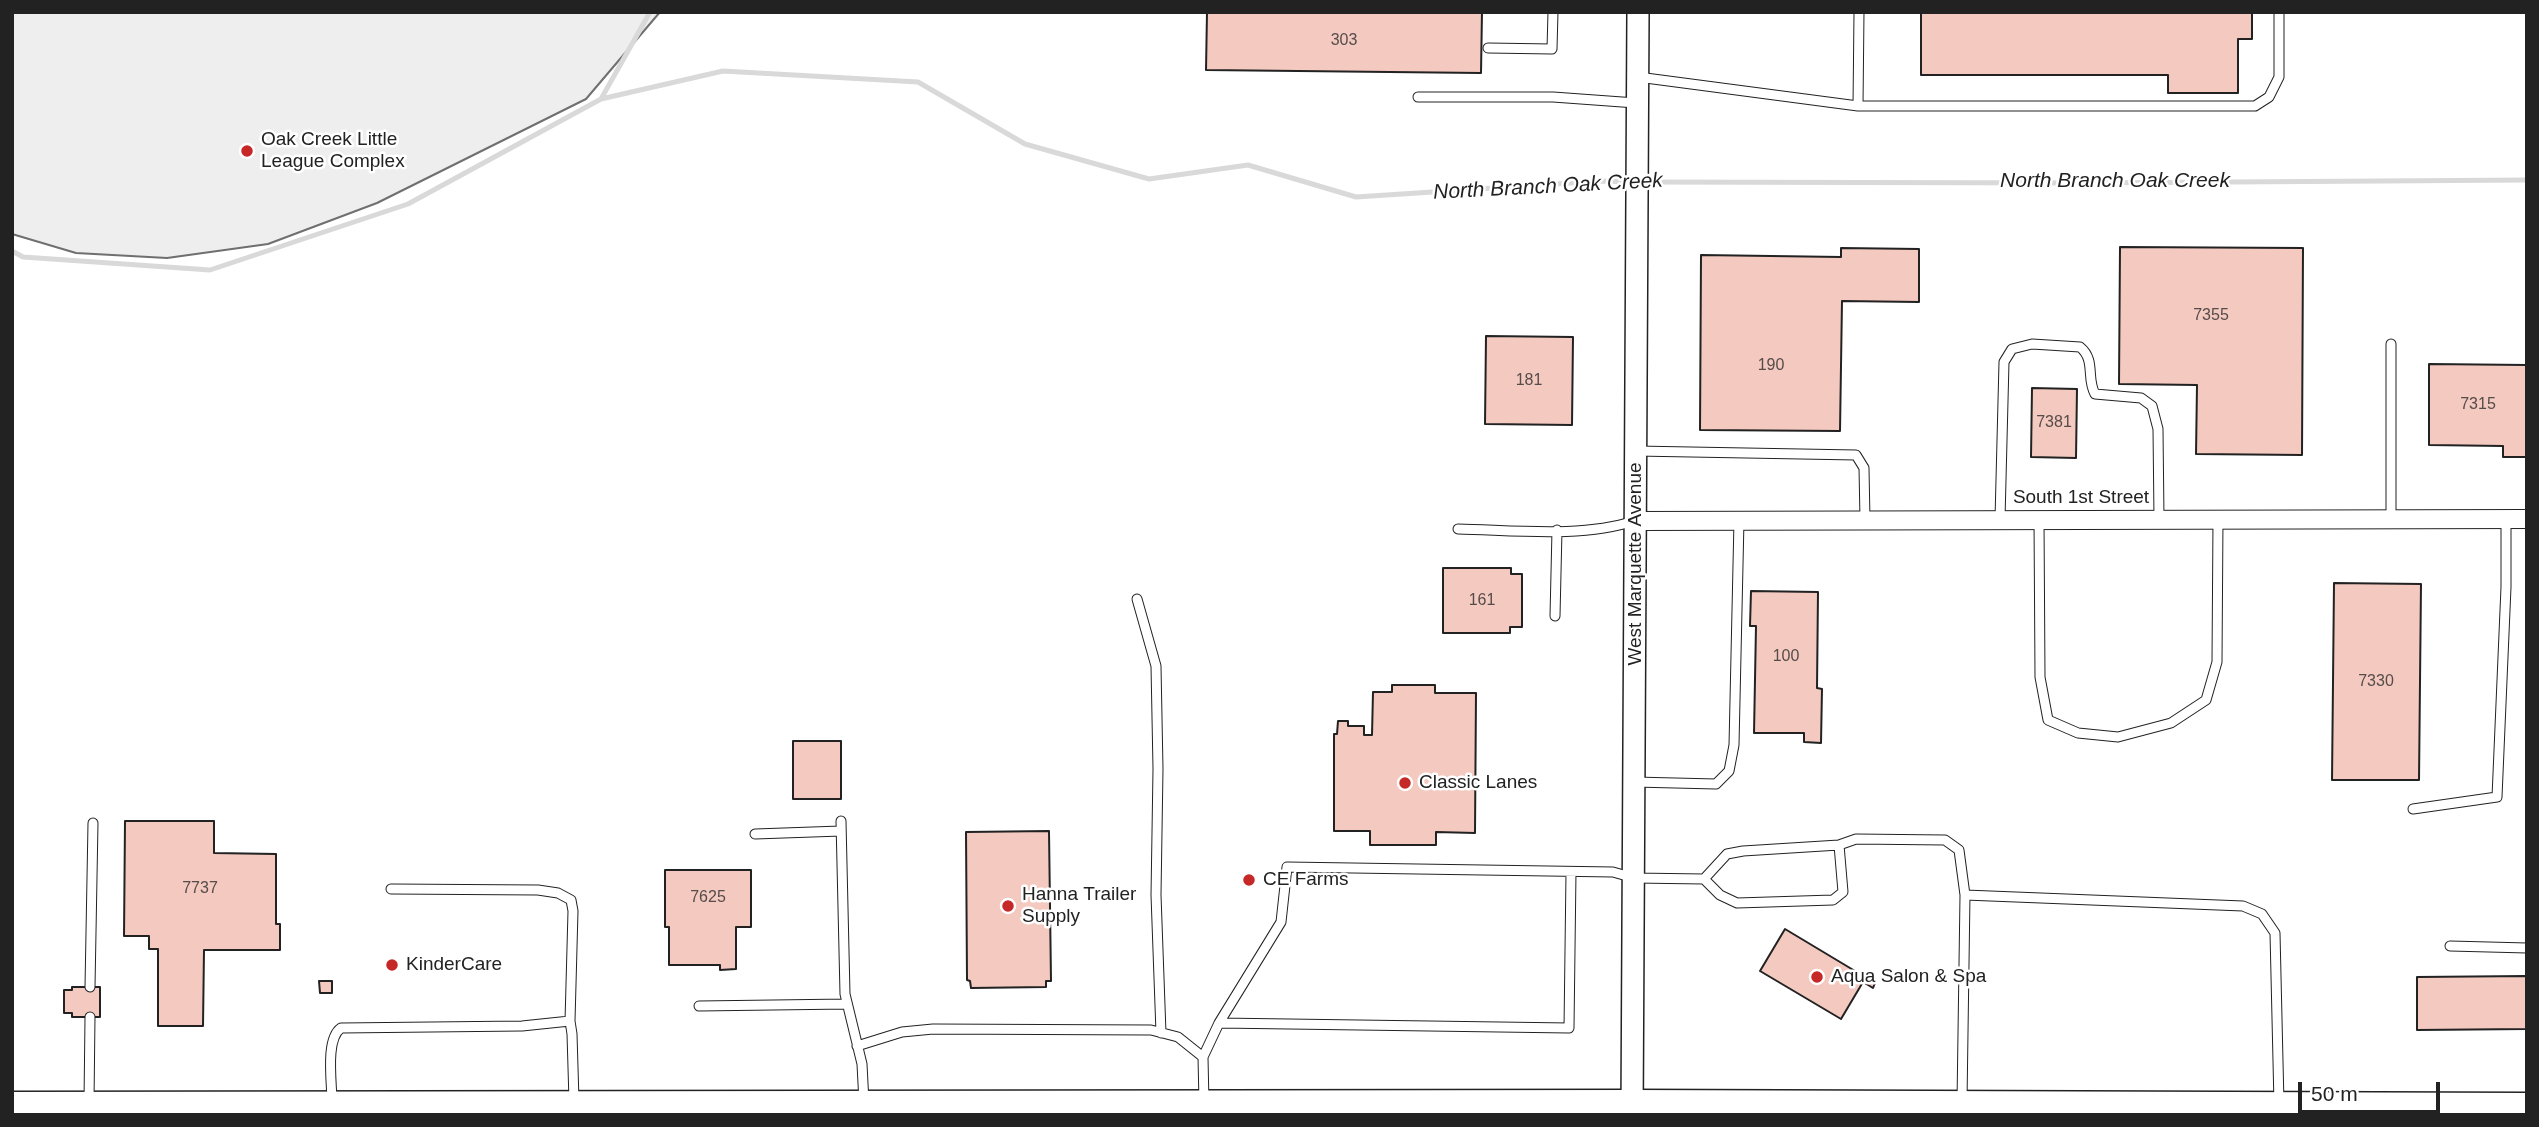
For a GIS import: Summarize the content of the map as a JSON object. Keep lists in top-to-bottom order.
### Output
{
  "streets": {
    "street": ["South 1st Street", "West Marquette Avenue"]
  },
  "crossings": [
    ["South 1st Street", "West Marquette Avenue"]
  ],
  "water": ["North Branch Oak Creek"],
  "places": [
    "Oak Creek Little League Complex",
    "Classic Lanes",
    "CE Farms",
    "Hanna Trailer Supply",
    "KinderCare",
    "Aqua Salon & Spa"
  ],
  "house_numbers": [
    "303",
    "7355",
    "190",
    "181",
    "7315",
    "7381",
    "161",
    "100",
    "7330",
    "7737",
    "7625"
  ],
  "scale_bar": "50 m"
}
